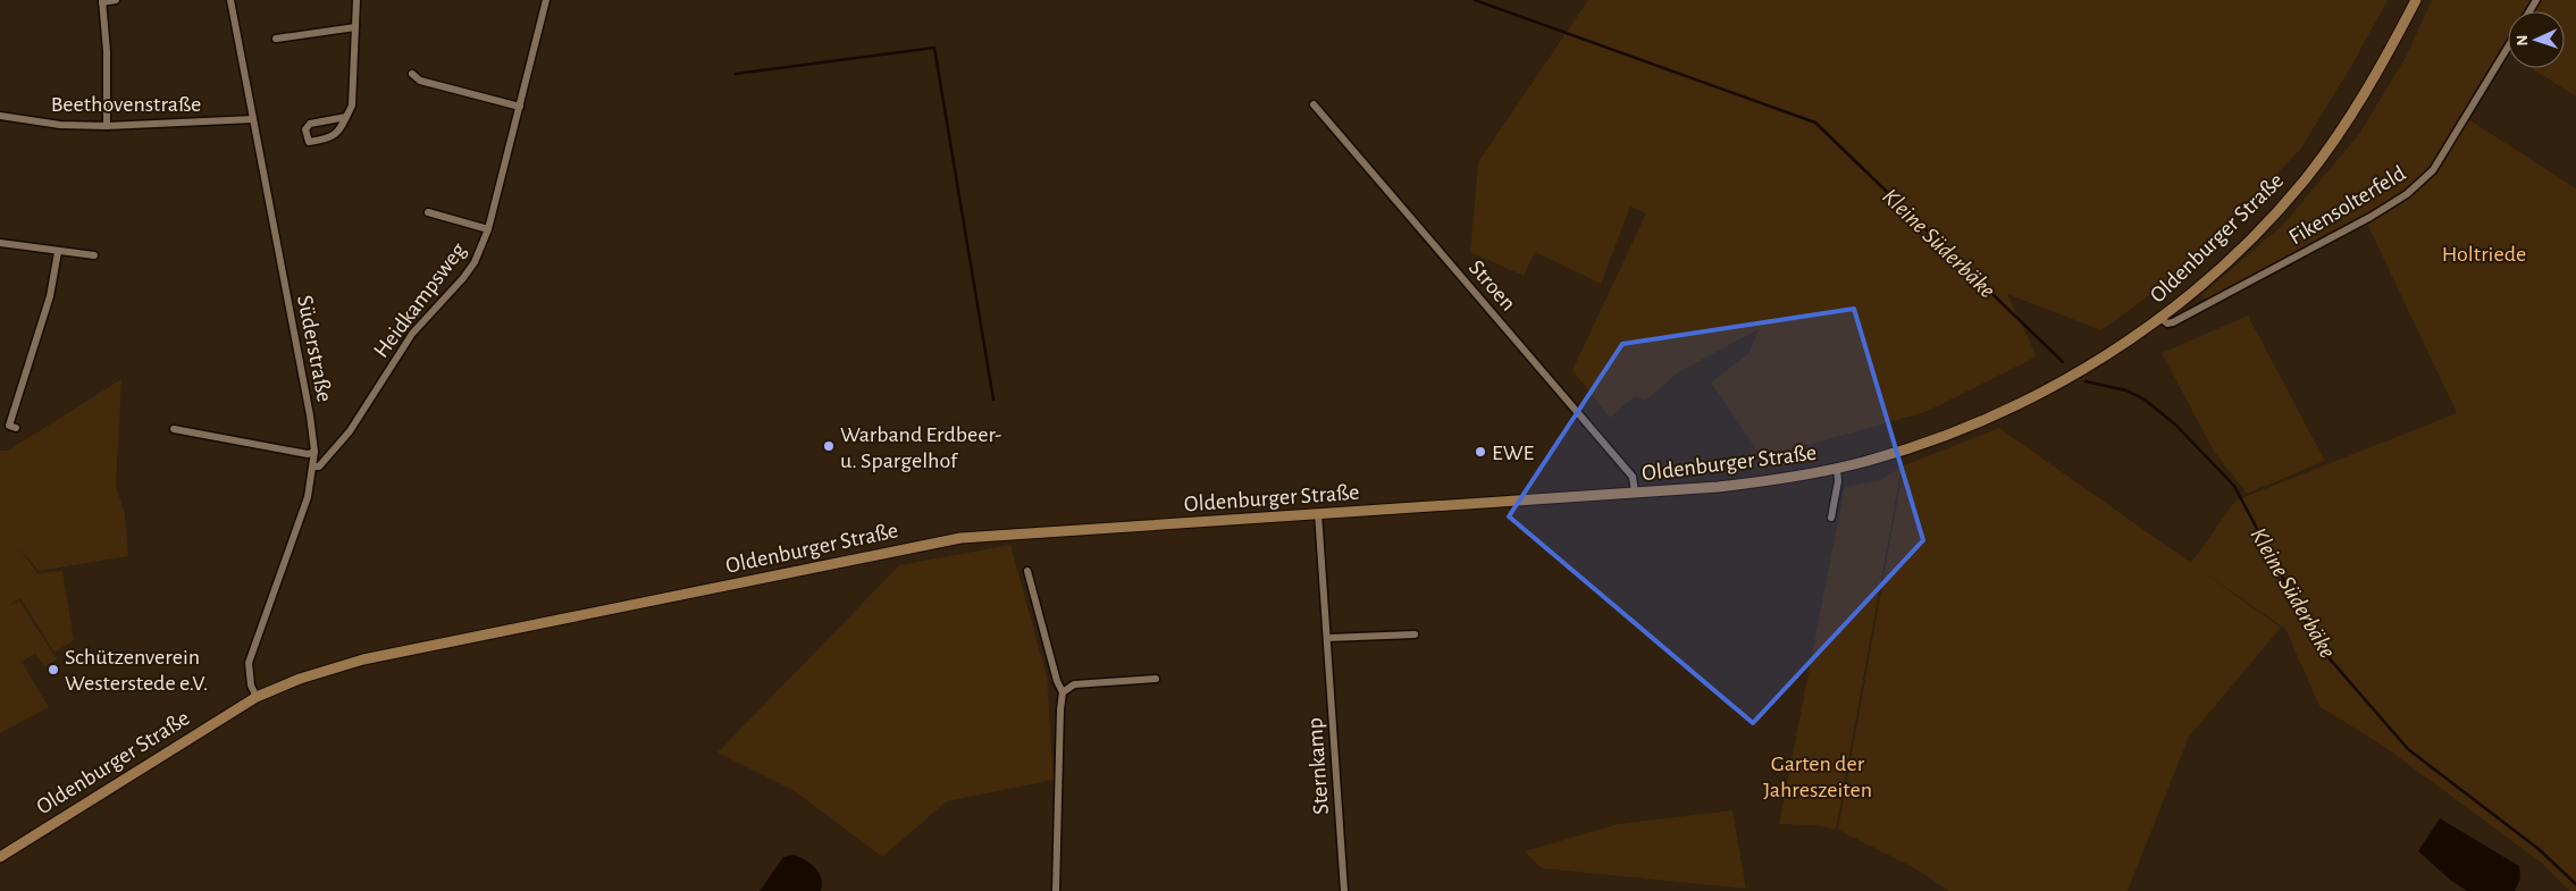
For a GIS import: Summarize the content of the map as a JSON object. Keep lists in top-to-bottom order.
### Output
{
  "streets": {
    "main road": ["Oldenburger Straße"],
    "street": [
      "Beethovenstraße",
      "Fikensolterfeld",
      "Stroen",
      "Heidkampsweg",
      "Süderstraße",
      "Sternkamp"
    ]
  },
  "crossings": [
    ["Beethovenstraße", "Süderstraße"],
    ["Fikensolterfeld", "Oldenburger Straße"],
    ["Oldenburger Straße", "Stroen"],
    ["Oldenburger Straße", "Süderstraße"],
    ["Oldenburger Straße", "Sternkamp"],
    ["Heidkampsweg", "Süderstraße"]
  ],
  "water": ["Kleine Süderbäke"],
  "parks": ["Holtriede", "Garten der Jahreszeiten"],
  "places": ["Warband Erdbeer- u. Spargelhof", "EWE", "Schützenverein Westerstede e.V."],
  "north": "left"
}
